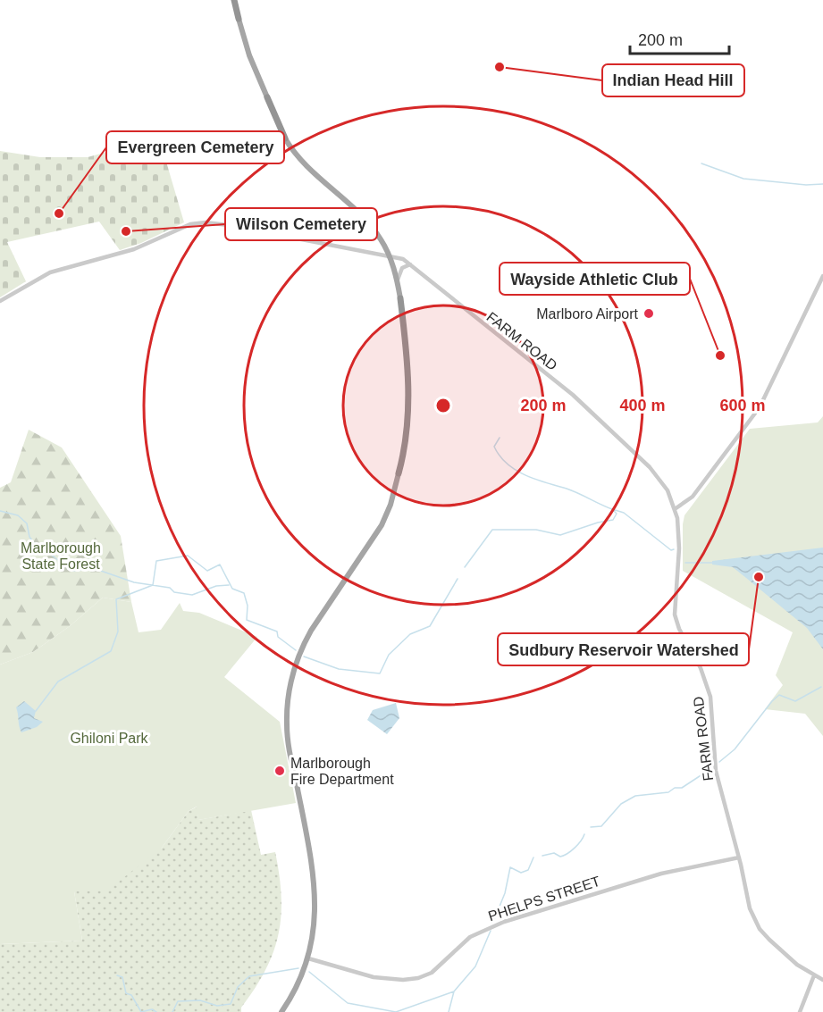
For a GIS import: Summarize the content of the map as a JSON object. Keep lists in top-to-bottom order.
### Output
{
  "streets": {
    "street": ["FARM ROAD", "PHELPS STREET"]
  },
  "crossings": [
    ["FARM ROAD", "PHELPS STREET"]
  ],
  "parks": ["Marlborough State Forest", "Ghiloni Park"],
  "places": [
    "Indian Head Hill",
    "Evergreen Cemetery",
    "Wilson Cemetery",
    "Marlboro Airport",
    "Wayside Athletic Club",
    "Sudbury Reservoir Watershed",
    "Marlborough Fire Department"
  ],
  "scale_bar": "200 m",
  "rings": ["200 m", "400 m", "600 m"]
}
